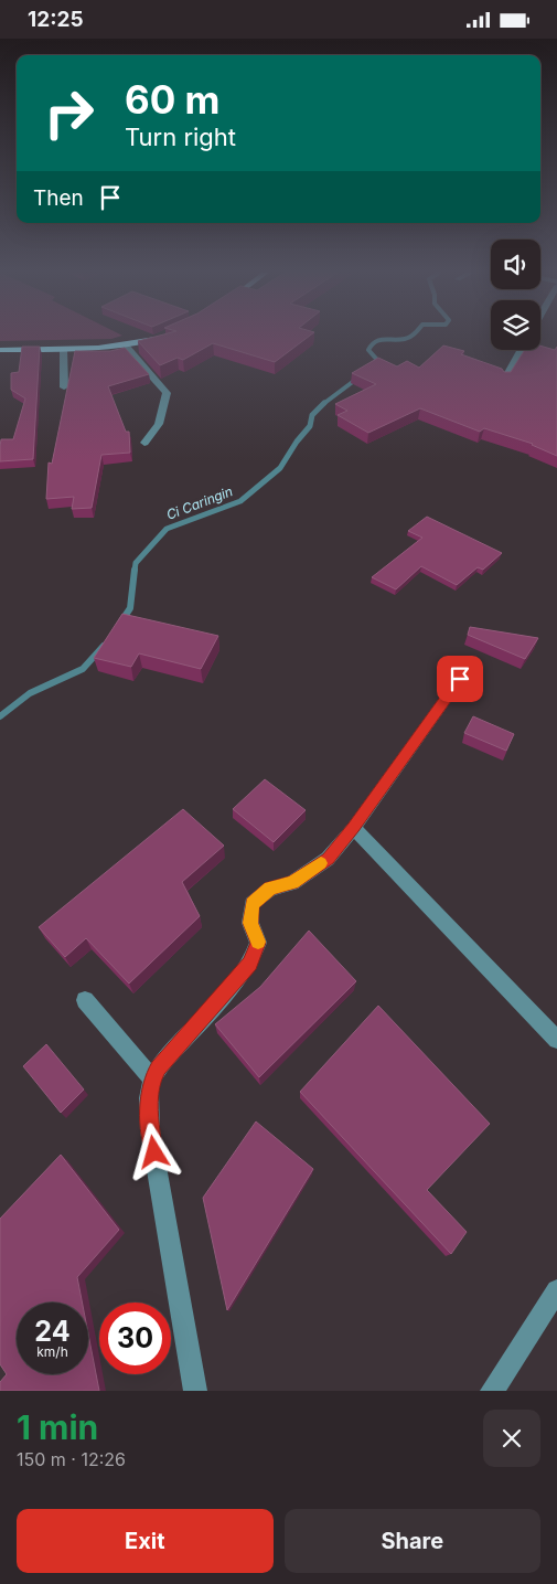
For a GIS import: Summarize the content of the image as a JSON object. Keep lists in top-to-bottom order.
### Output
{
  "water": ["Ci Caringin"],
  "page": {
    "status": "12:25",
    "turn": ["60 m", "Turn right"],
    "then": "Then",
    "speed": "24 km/h",
    "limit": "30",
    "heading": ["1 min", "150 m · 12:26"],
    "buttons": ["Exit", "Share"]
  }
}
